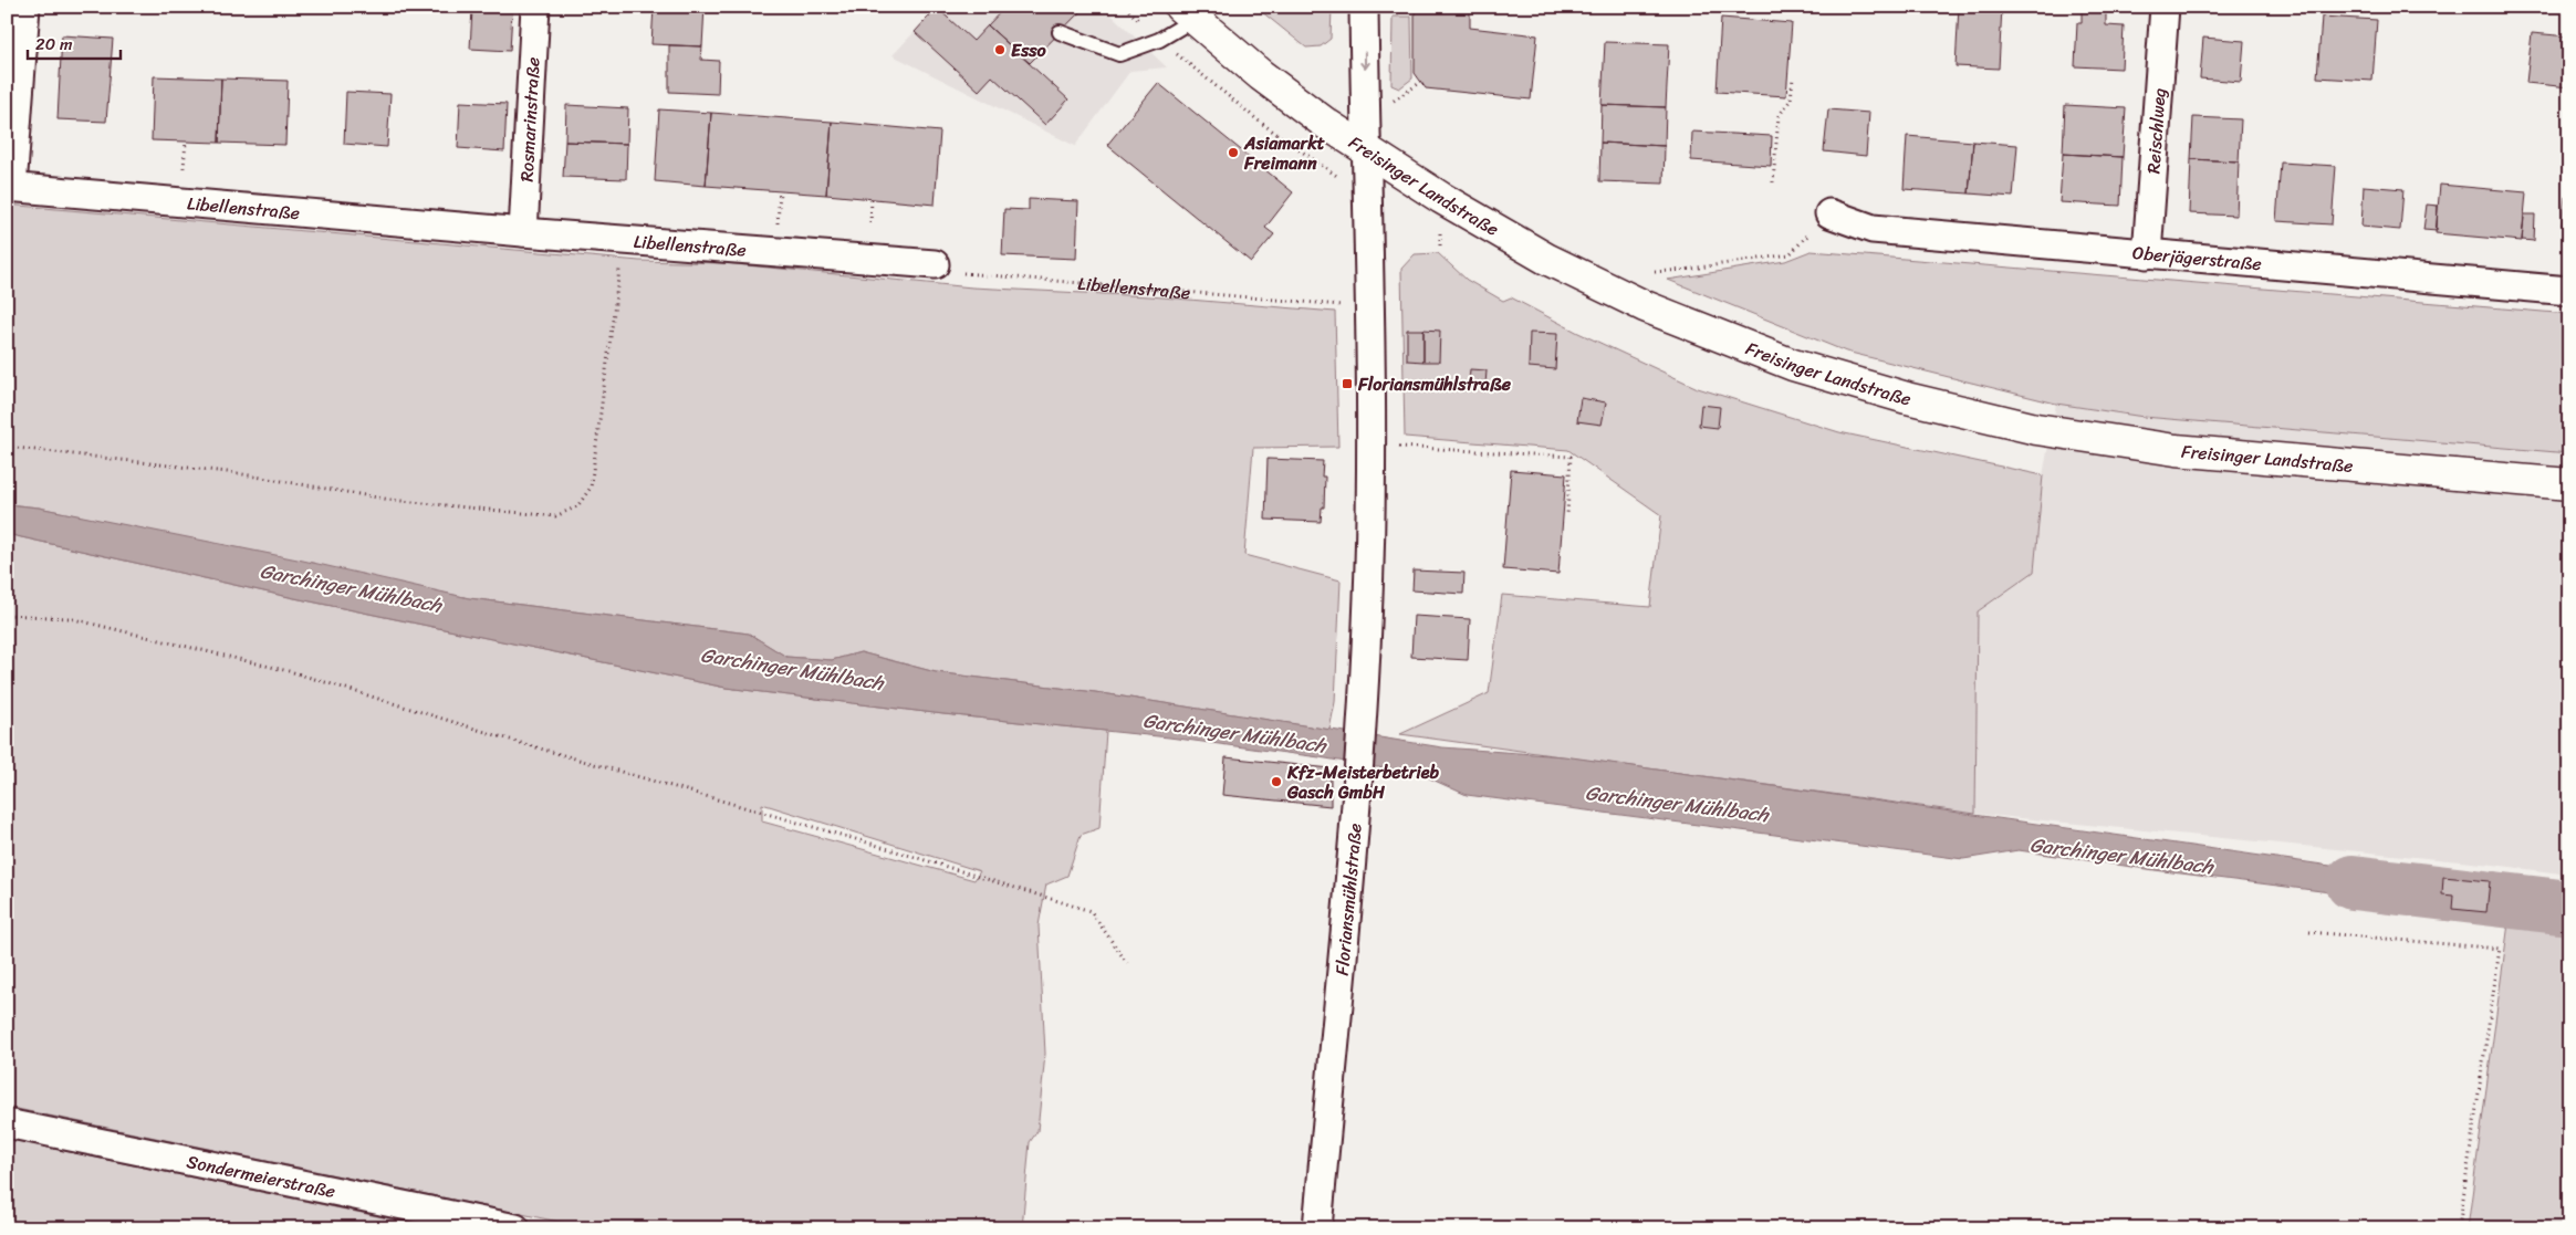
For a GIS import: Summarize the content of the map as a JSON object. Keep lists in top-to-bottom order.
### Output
{
  "streets": {
    "main road": ["Freisinger Landstraße"],
    "street": [
      "Rosmarinstraße",
      "Reischlweg",
      "Libellenstraße",
      "Oberjägerstraße",
      "Floriansmühlstraße",
      "Sondermeierstraße"
    ]
  },
  "crossings": [
    ["Rosmarinstraße", "Libellenstraße"],
    ["Reischlweg", "Oberjägerstraße"],
    ["Freisinger Landstraße", "Floriansmühlstraße"],
    ["Libellenstraße", "Floriansmühlstraße"]
  ],
  "water": ["Garchinger Mühlbach"],
  "places": {
    "other": ["Esso", "Asiamarkt Freimann", "Kfz-Meisterbetrieb Gasch GmbH"],
    "transit": ["Floriansmühlstraße"]
  },
  "scale_bar": "20 m"
}
